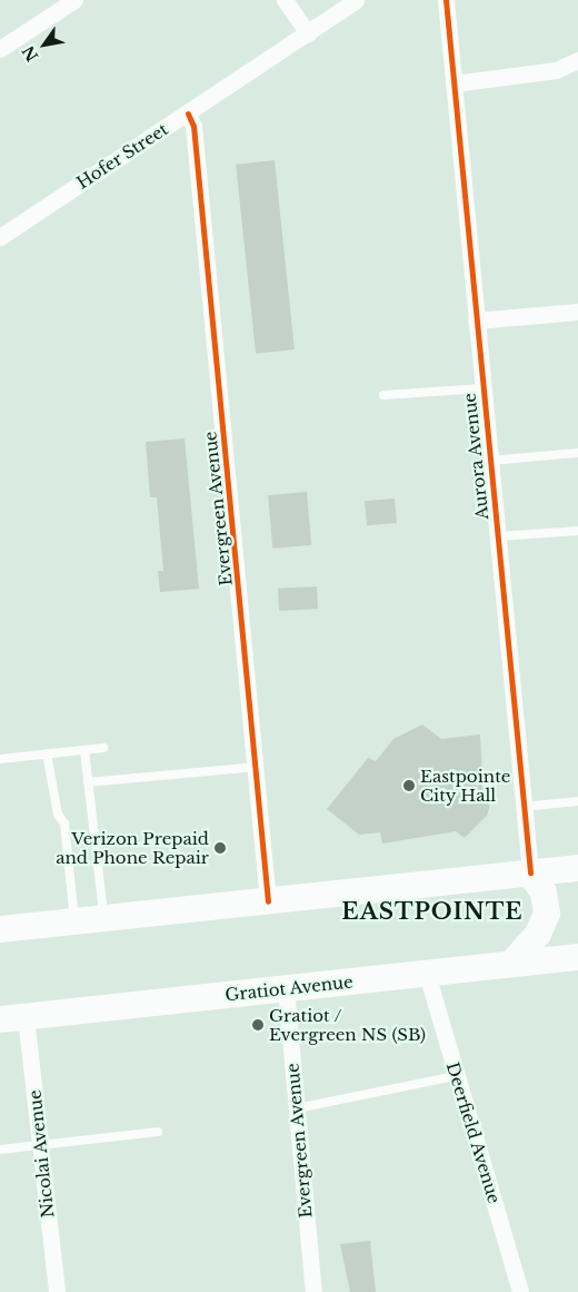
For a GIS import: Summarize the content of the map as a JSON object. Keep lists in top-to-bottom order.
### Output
{
  "streets": {
    "main road": ["Gratiot Avenue"],
    "street": [
      "Hofer Street",
      "Aurora Avenue",
      "Evergreen Avenue",
      "Deerfield Avenue",
      "Nicolai Avenue"
    ]
  },
  "crossings": [
    ["Hofer Street", "Evergreen Avenue"],
    ["Evergreen Avenue", "Gratiot Avenue"],
    ["Gratiot Avenue", "Deerfield Avenue"],
    ["Gratiot Avenue", "Nicolai Avenue"]
  ],
  "districts": ["EASTPOINTE"],
  "places": ["Eastpointe City Hall", "Verizon Prepaid and Phone Repair", "Gratiot / Evergreen NS (SB)"],
  "north": "bottom left"
}
